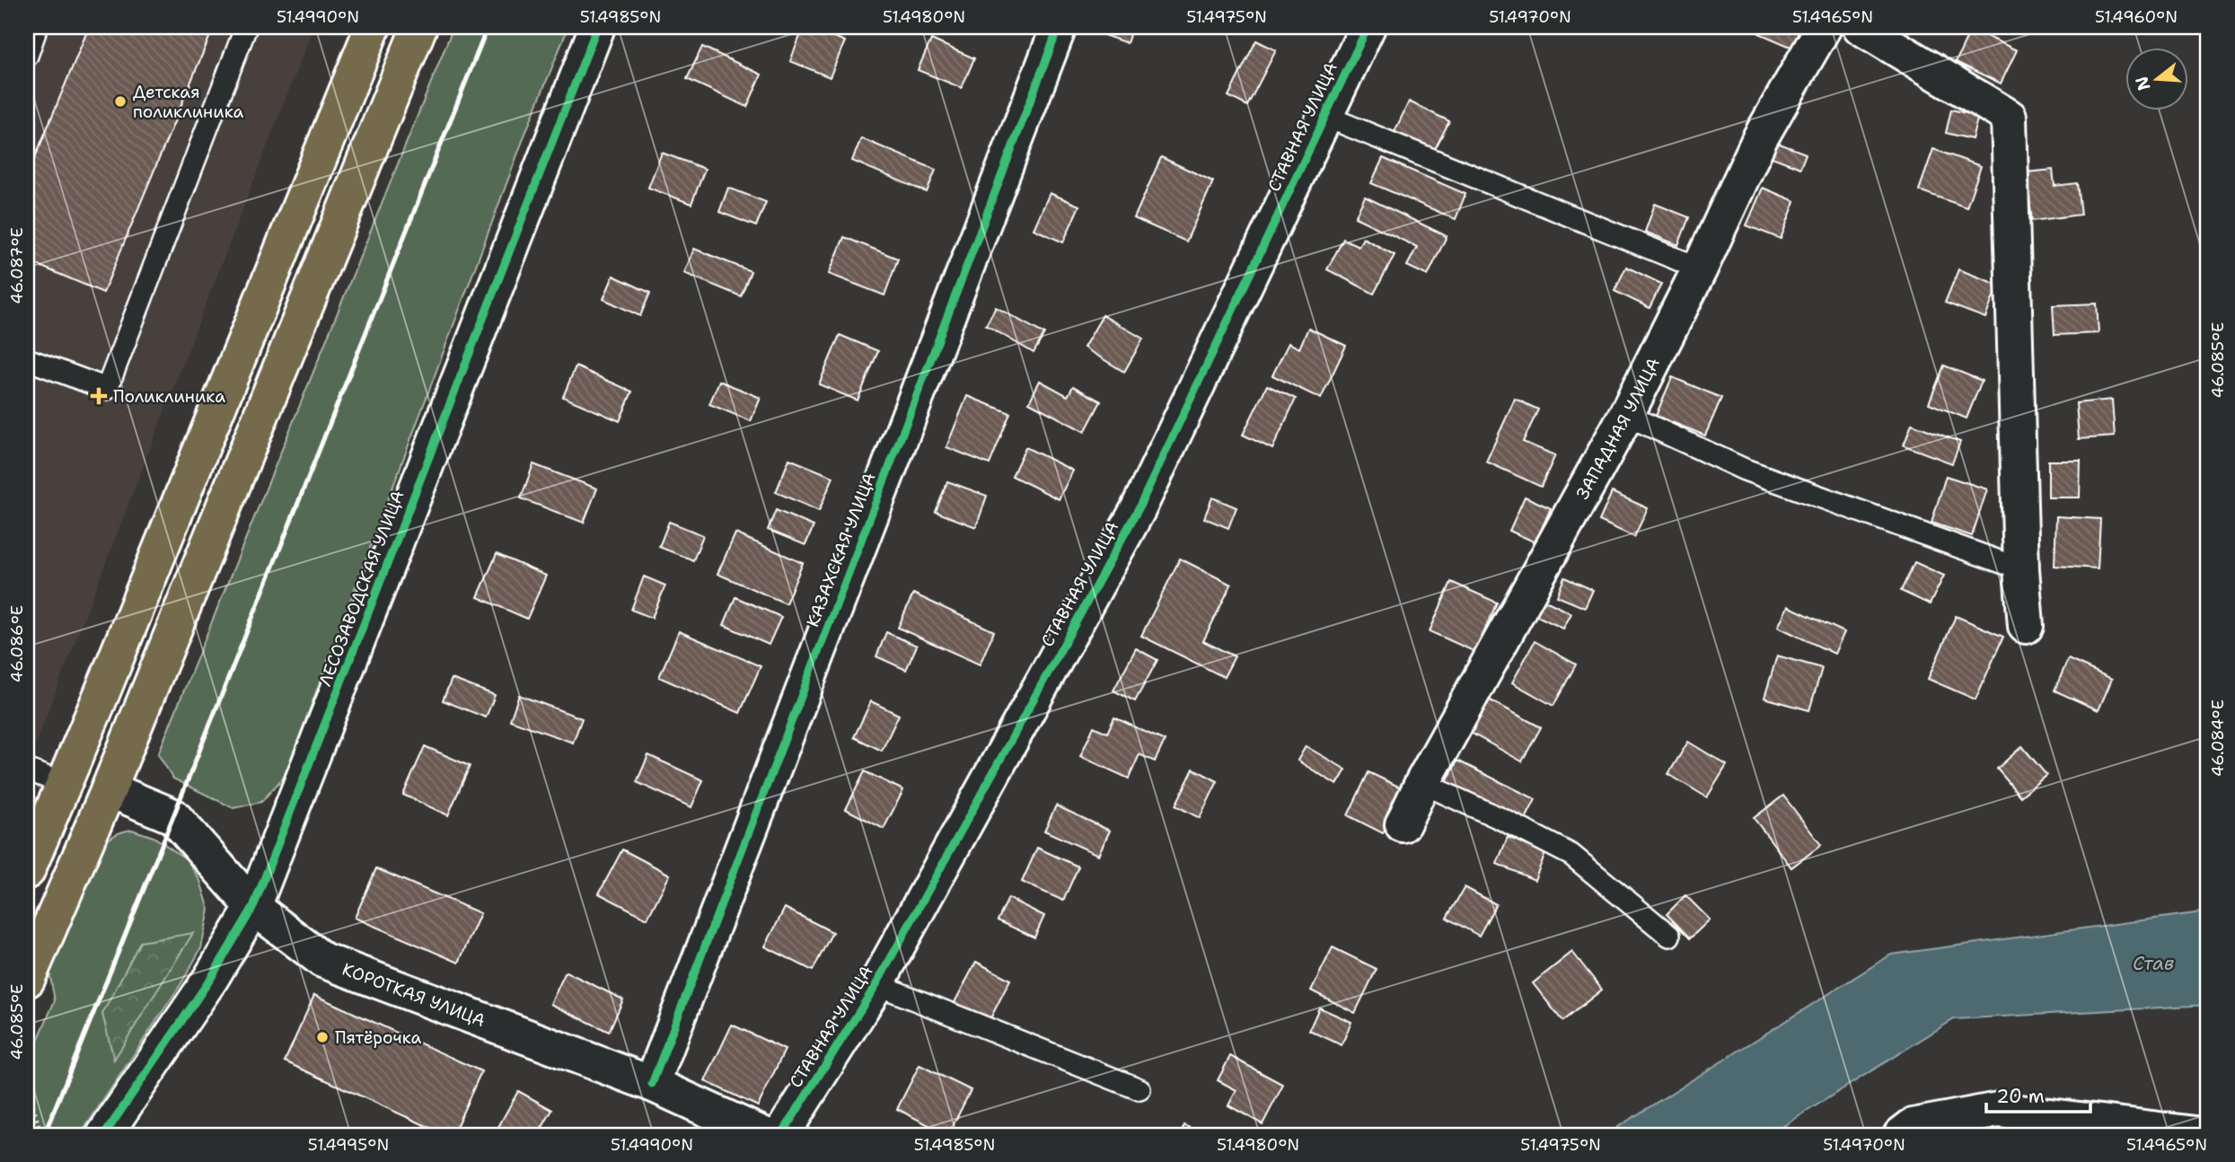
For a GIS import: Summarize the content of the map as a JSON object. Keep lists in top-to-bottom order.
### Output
{
  "streets": {
    "street": [
      "СТАВНАЯ УЛИЦА",
      "ЗАПАДНАЯ УЛИЦА",
      "КАЗАХСКАЯ УЛИЦА",
      "ЛЕСОЗАВОДСКАЯ УЛИЦА",
      "КОРОТКАЯ УЛИЦА"
    ]
  },
  "crossings": [
    ["КАЗАХСКАЯ УЛИЦА", "КОРОТКАЯ УЛИЦА"],
    ["ЛЕСОЗАВОДСКАЯ УЛИЦА", "КОРОТКАЯ УЛИЦА"]
  ],
  "water": ["Став"],
  "places": {
    "other": ["Детская поликлиника", "Пятёрочка"],
    "health": ["Поликлиника"]
  },
  "scale_bar": "20 m",
  "north": "left",
  "coordinates": [
    "51.4990°N",
    "51.4985°N",
    "51.4980°N",
    "51.4975°N",
    "51.4970°N",
    "51.4965°N",
    "51.4960°N",
    "46.087°E",
    "46.085°E",
    "46.086°E",
    "46.084°E",
    "51.4995°N"
  ]
}
